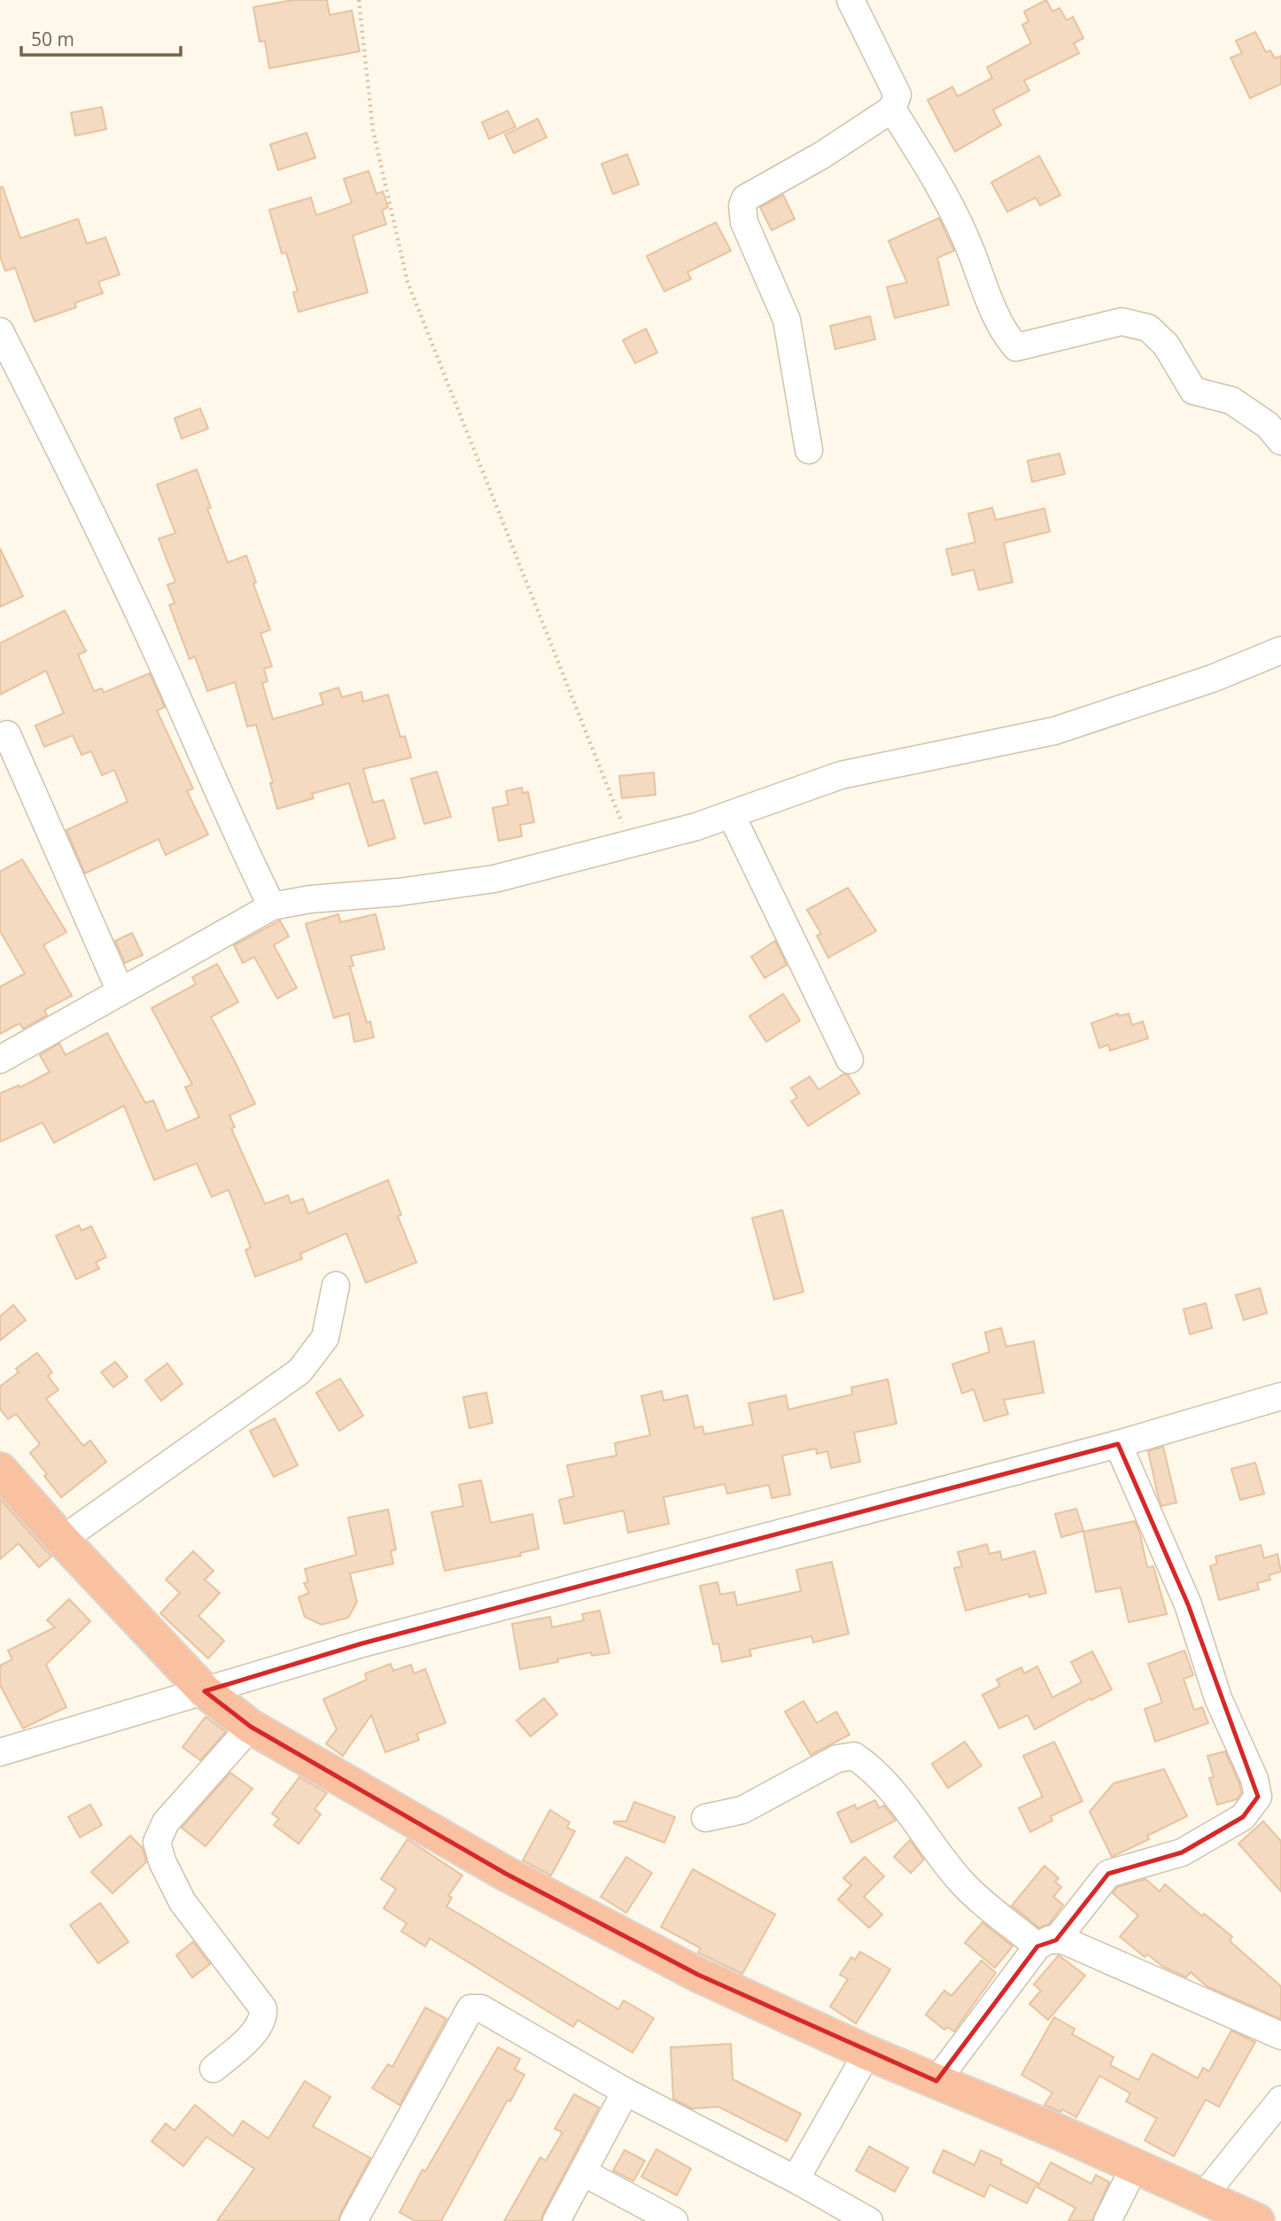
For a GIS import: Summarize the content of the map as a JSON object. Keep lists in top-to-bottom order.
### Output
{
  "scale_bar": "50 m"
}
